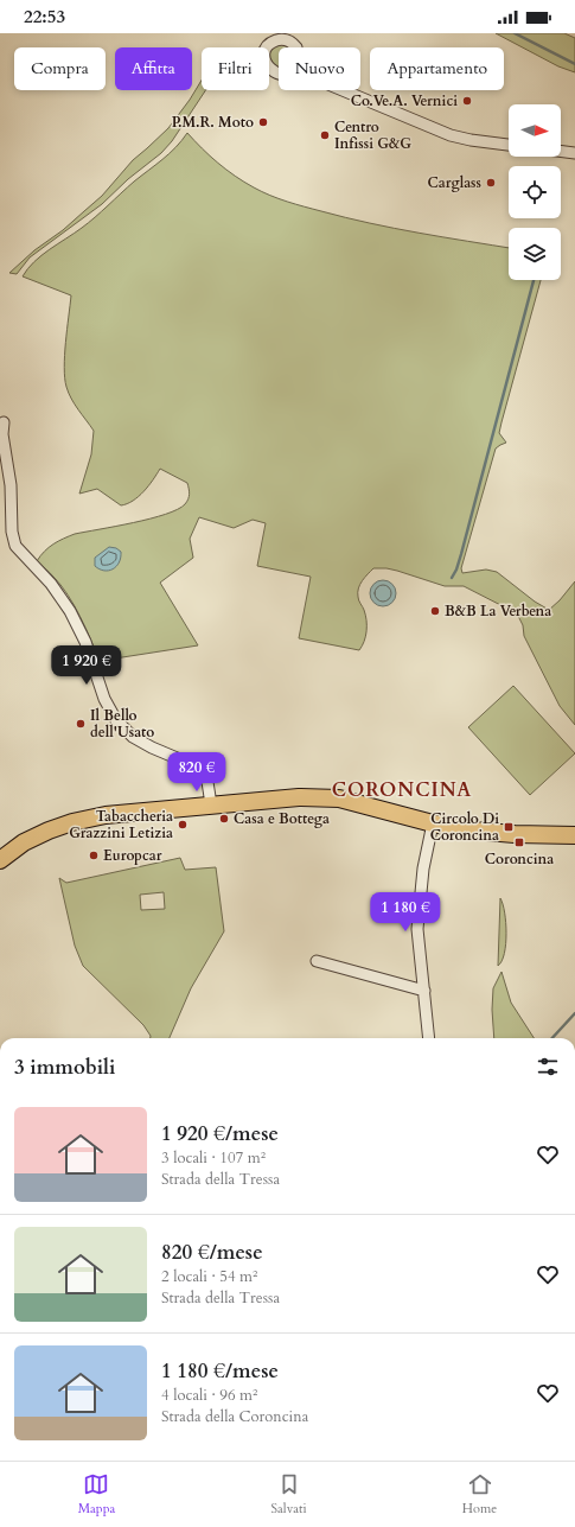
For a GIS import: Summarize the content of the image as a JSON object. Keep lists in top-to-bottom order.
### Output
{
  "districts": ["CORONCINA"],
  "places": {
    "other": [
      "Co.Ve.A. Vernici",
      "P.M.R. Moto",
      "Centro Infissi G&G",
      "Carglass",
      "B&B La Verbena",
      "Il Bello dell'Usato",
      "Casa e Bottega",
      "Tabaccheria Grazzini Letizia",
      "Europcar"
    ],
    "transit": ["Circolo Di Coroncina", "Coroncina"]
  },
  "north": "right",
  "page": {
    "status": "22:53",
    "chip": [
      "Compra",
      "Affitta",
      "Filtri",
      "Nuovo",
      "Appartamento"
    ],
    "price": ["1 920 €", "820 €", "1 180 €"],
    "heading": "3 immobili",
    "list": [
      {
        "name": "1 920 €/mese",
        "note": "3 locali · 107 m² · Strada della Tressa"
      },
      {
        "name": "820 €/mese",
        "note": "2 locali · 54 m² · Strada della Tressa"
      },
      {
        "name": "1 180 €/mese",
        "note": "4 locali · 96 m² · Strada della Coroncina"
      }
    ],
    "tabs": ["Mappa", "Salvati", "Home"]
  }
}
